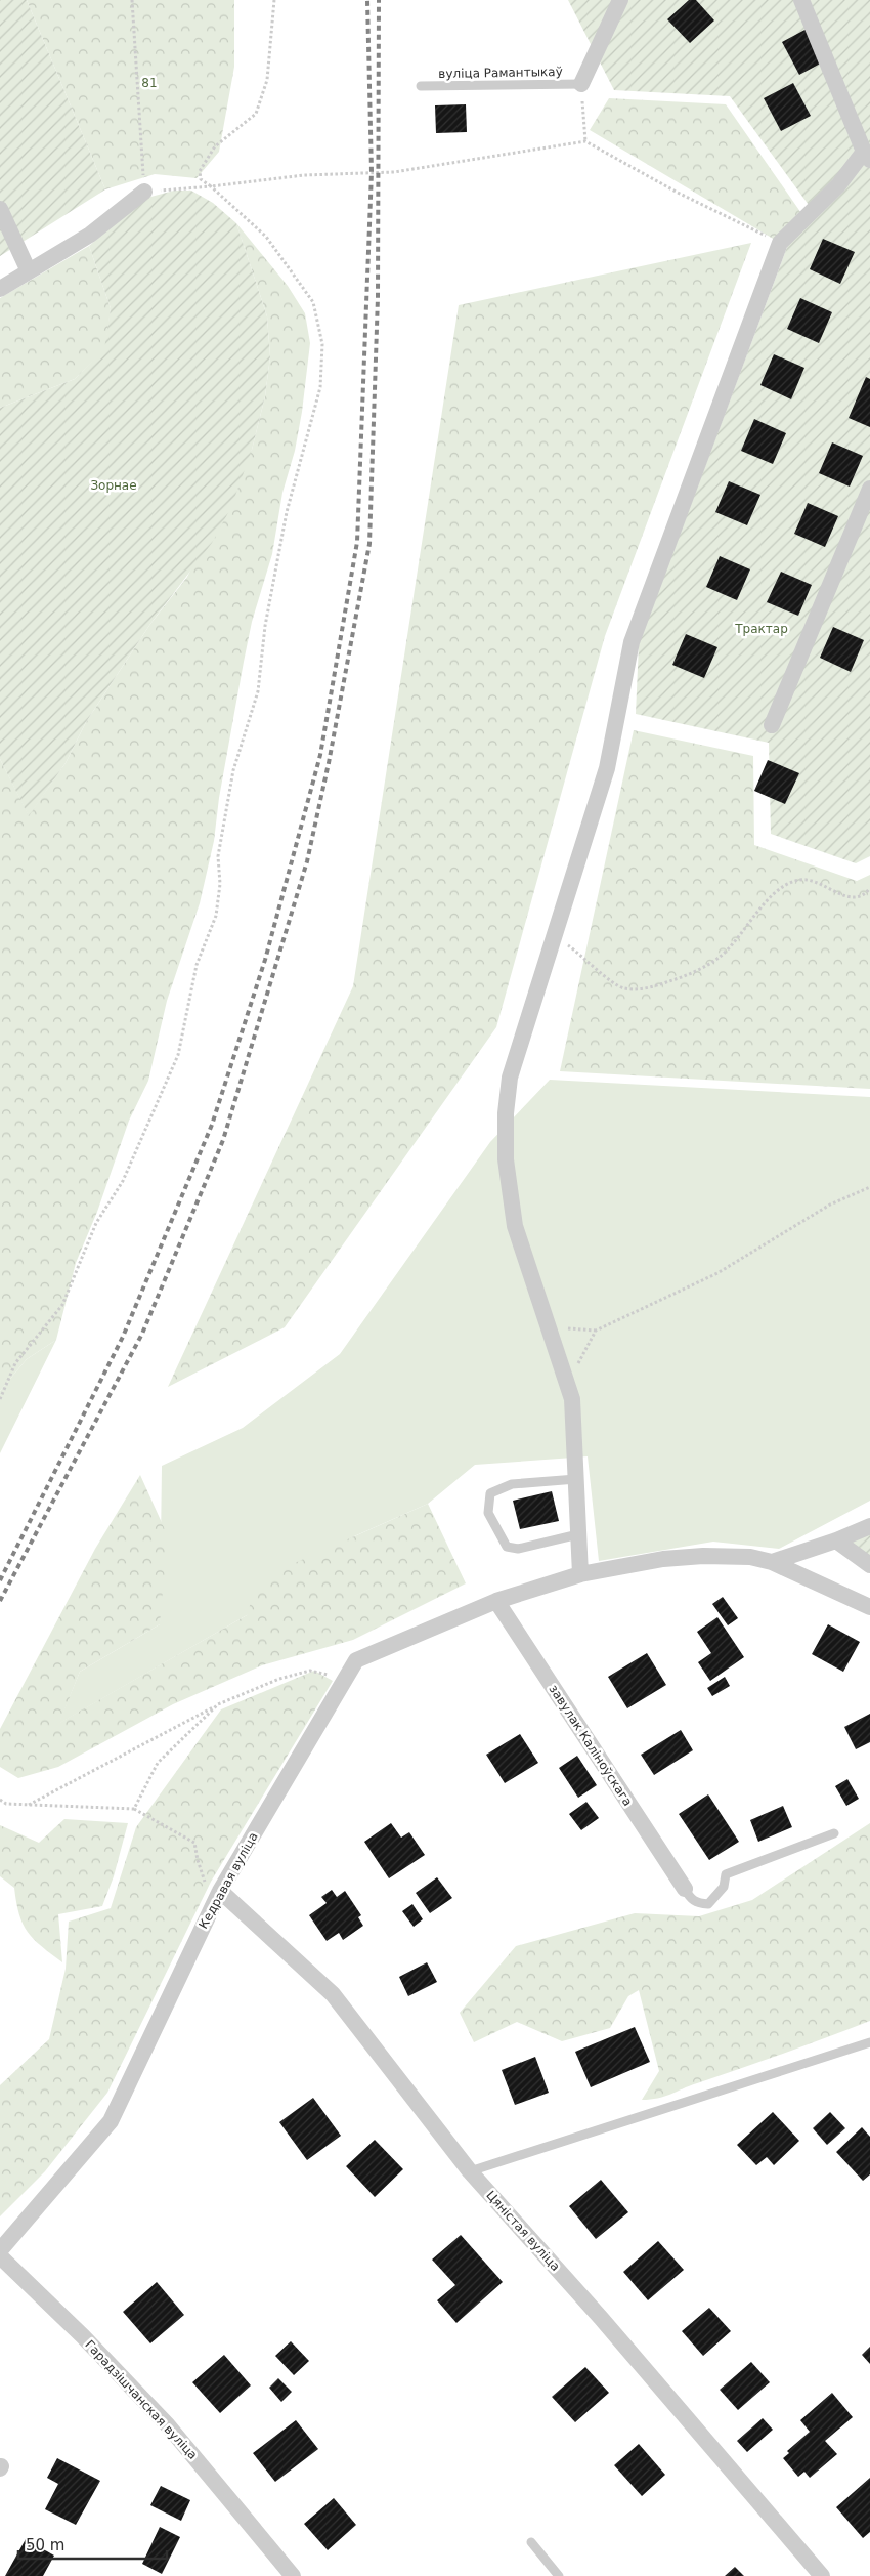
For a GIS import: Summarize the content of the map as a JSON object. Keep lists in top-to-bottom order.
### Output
{
  "streets": {
    "street": [
      "завулак Каліноўскага",
      "Кедравая вуліца",
      "Цяністая вуліца",
      "Гарадзішчанская вуліца"
    ],
    "lane": ["вуліца Рамантыкаў"]
  },
  "crossings": [
    ["завулак Каліноўскага", "Кедравая вуліца"],
    ["Кедравая вуліца", "Цяністая вуліца"]
  ],
  "parks": ["81", "Зорнае", "Трактар"],
  "scale_bar": "50 m"
}
